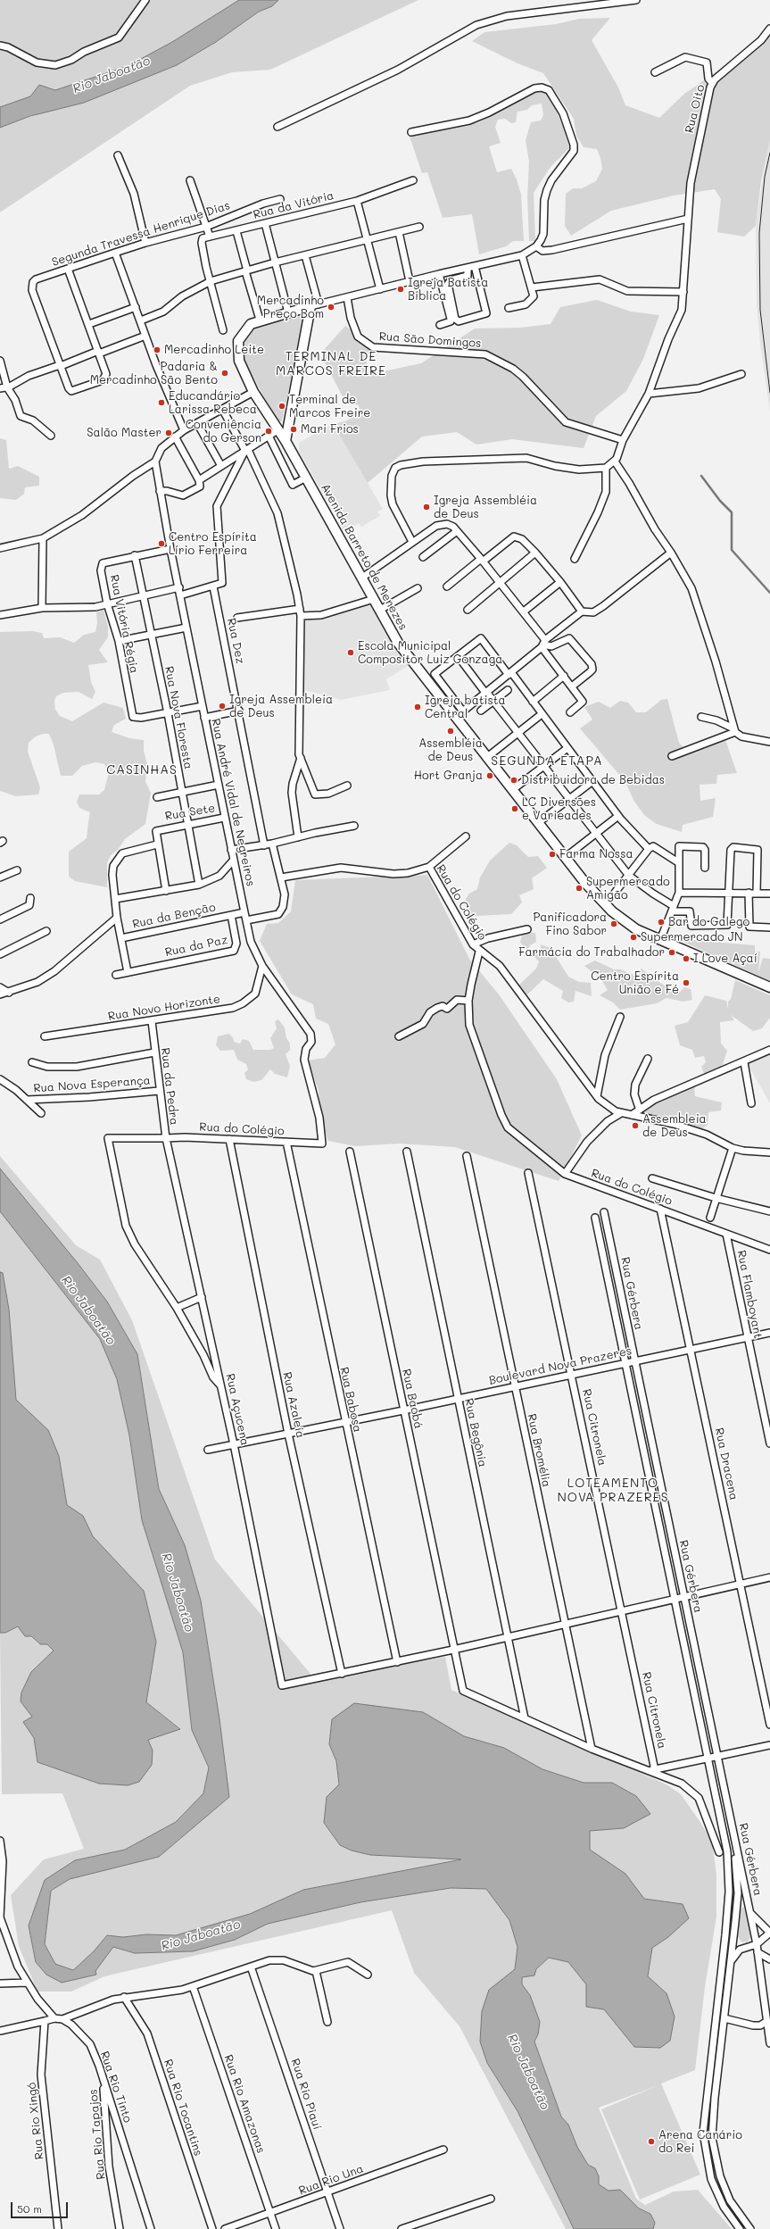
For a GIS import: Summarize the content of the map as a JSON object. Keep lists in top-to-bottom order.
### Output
{
  "streets": {
    "main road": ["Avenida Barreto de Menezes"],
    "street": [
      "Rua Oito",
      "Rua da Vitória",
      "Segunda Travessa Henrique Dias",
      "Rua São Domingos",
      "Rua Vitória Régia",
      "Rua Dez",
      "Rua Nova Floresta",
      "Rua André Vidal de Negreiros",
      "Rua Sete",
      "Rua do Colégio",
      "Rua da Benção",
      "Rua da Paz",
      "Rua Novo Horizonte",
      "Rua Nova Esperança",
      "Rua da Pedra",
      "Rua Gérbera",
      "Rua Flamboyant",
      "Boulevard Nova Prazeres",
      "Rua Baobá",
      "Rua Babosa",
      "Rua Azaleia",
      "Rua Açucena",
      "Rua Citronela",
      "Rua Begônia",
      "Rua Bromélia",
      "Rua Dracena",
      "Rua Rio Tinto",
      "Rua Rio Piauí",
      "Rua Rio Amazonas",
      "Rua Rio Tocantins",
      "Rua Rio Xingó",
      "Rua Rio Tapajos",
      "Rua Rio Una"
    ]
  },
  "crossings": [
    ["Rua Oito", "Rua São Domingos"],
    ["Rua Vitória Régia", "Rua Nova Floresta"],
    ["Rua Vitória Régia", "Rua André Vidal de Negreiros"],
    ["Rua Nova Floresta", "Rua Sete"],
    ["Rua André Vidal de Negreiros", "Rua Sete"],
    ["Rua André Vidal de Negreiros", "Rua do Colégio"],
    ["Rua André Vidal de Negreiros", "Rua Novo Horizonte"],
    ["Rua do Colégio", "Rua da Pedra"],
    ["Rua do Colégio", "Rua Flamboyant"],
    ["Rua do Colégio", "Rua Babosa"],
    ["Rua do Colégio", "Rua Azaleia"],
    ["Rua do Colégio", "Rua Açucena"],
    ["Rua do Colégio", "Rua Dracena"],
    ["Rua da Benção", "Rua da Paz"],
    ["Rua Novo Horizonte", "Rua da Pedra"],
    ["Rua Nova Esperança", "Rua da Pedra"],
    ["Rua da Pedra", "Rua Açucena"],
    ["Rua Gérbera", "Boulevard Nova Prazeres"],
    ["Rua Flamboyant", "Boulevard Nova Prazeres"],
    ["Boulevard Nova Prazeres", "Rua Baobá"],
    ["Boulevard Nova Prazeres", "Rua Babosa"],
    ["Boulevard Nova Prazeres", "Rua Azaleia"],
    ["Boulevard Nova Prazeres", "Rua Açucena"],
    ["Boulevard Nova Prazeres", "Rua Citronela"],
    ["Boulevard Nova Prazeres", "Rua Begônia"],
    ["Boulevard Nova Prazeres", "Rua Bromélia"],
    ["Boulevard Nova Prazeres", "Rua Dracena"],
    ["Rua Baobá", "Rua Begônia"],
    ["Rua Azaleia", "Rua Açucena"],
    ["Rua Rio Tinto", "Rua Rio Tapajos"],
    ["Rua Rio Piauí", "Rua Rio Una"],
    ["Rua Rio Amazonas", "Rua Rio Una"]
  ],
  "districts": [
    "TERMINAL DE MARCOS FREIRE",
    "SEGUNDA ETAPA",
    "CASINHAS",
    "LOTEAMENTO NOVA PRAZERES"
  ],
  "water": ["Rio Jaboatão"],
  "places": [
    "Igreja Batista Bíblica",
    "Mercadinho Preço Bom",
    "Mercadinho Leite",
    "Padaria & Mercadinho São Bento",
    "Educandário Larissa Rebeca",
    "Terminal de Marcos Freire",
    "Mari Frios",
    "Conveniência do Gerson",
    "Salão Master",
    "Igreja Assembléia de Deus",
    "Centro Espírita Lírio Ferreira",
    "Escola Municipal Compositor Luiz Gonzaga",
    "Igreja Assembleia de Deus",
    "Igreja batista Central",
    "Assembléia de Deus",
    "Hort Granja",
    "Distribuidora de Bebidas",
    "LC Diversões e Varieades",
    "Farma Nossa",
    "Supermercado Amigão",
    "Bar do Galego",
    "Panificadora Fino Sabor",
    "Supermercado JN",
    "Farmácia do Trabalhador",
    "I Love Açaí",
    "Centro Espírita União e Fé",
    "Assembleia de Deus",
    "Arena Canário do Rei"
  ],
  "scale_bar": "50 m"
}
